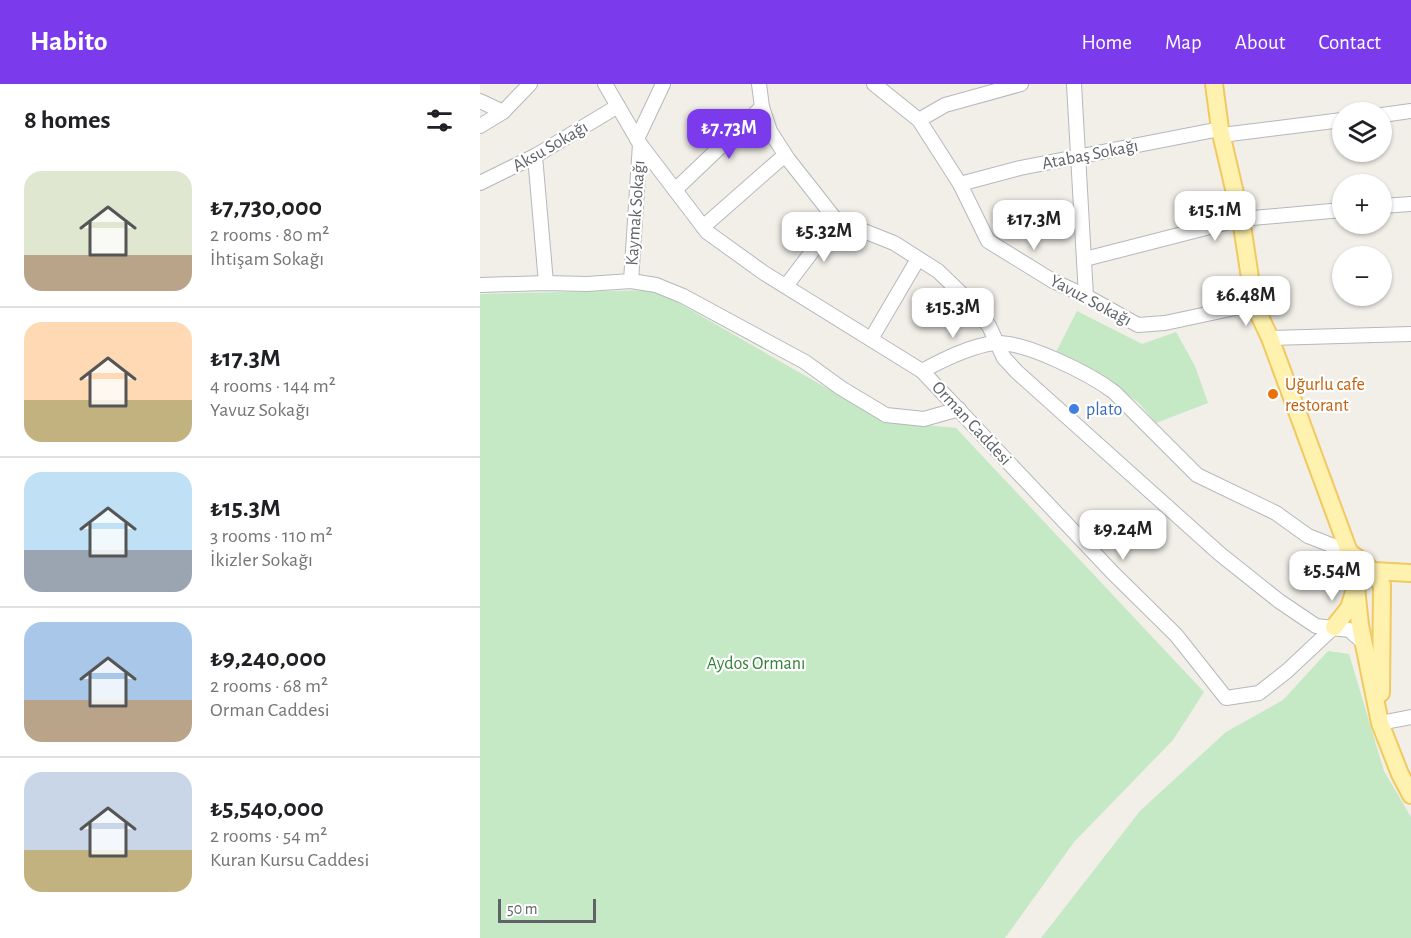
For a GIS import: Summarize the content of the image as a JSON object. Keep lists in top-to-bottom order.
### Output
{
  "streets": {
    "street": [
      "Aksu Sokağı",
      "Atabaş Sokağı",
      "Kaymak Sokağı",
      "Yavuz Sokağı",
      "Orman Caddesi"
    ]
  },
  "crossings": [
    ["Aksu Sokağı", "Orman Caddesi"],
    ["Atabaş Sokağı", "Yavuz Sokağı"],
    ["Kaymak Sokağı", "Orman Caddesi"]
  ],
  "parks": ["Aydos Ormanı"],
  "places": ["Uğurlu cafe restorant", "plato"],
  "scale_bar": "50 m",
  "page": {
    "header": "Habito",
    "nav": [
      "Home",
      "Map",
      "About",
      "Contact"
    ],
    "heading": "8 homes",
    "map_buttons": ["+", "−"],
    "price": [
      "₺7.73M",
      "₺15.1M",
      "₺17.3M",
      "₺5.32M",
      "₺6.48M",
      "₺15.3M",
      "₺9.24M",
      "₺5.54M"
    ],
    "list": [
      {
        "name": "₺7,730,000",
        "note": "2 rooms · 80 m² · İhtişam Sokağı"
      },
      {
        "name": "₺17.3M",
        "note": "4 rooms · 144 m² · Yavuz Sokağı"
      },
      {
        "name": "₺15.3M",
        "note": "3 rooms · 110 m² · İkizler Sokağı"
      },
      {
        "name": "₺9,240,000",
        "note": "2 rooms · 68 m² · Orman Caddesi"
      },
      {
        "name": "₺5,540,000",
        "note": "2 rooms · 54 m² · Kuran Kursu Caddesi"
      }
    ],
    "scale": "50 m"
  }
}
